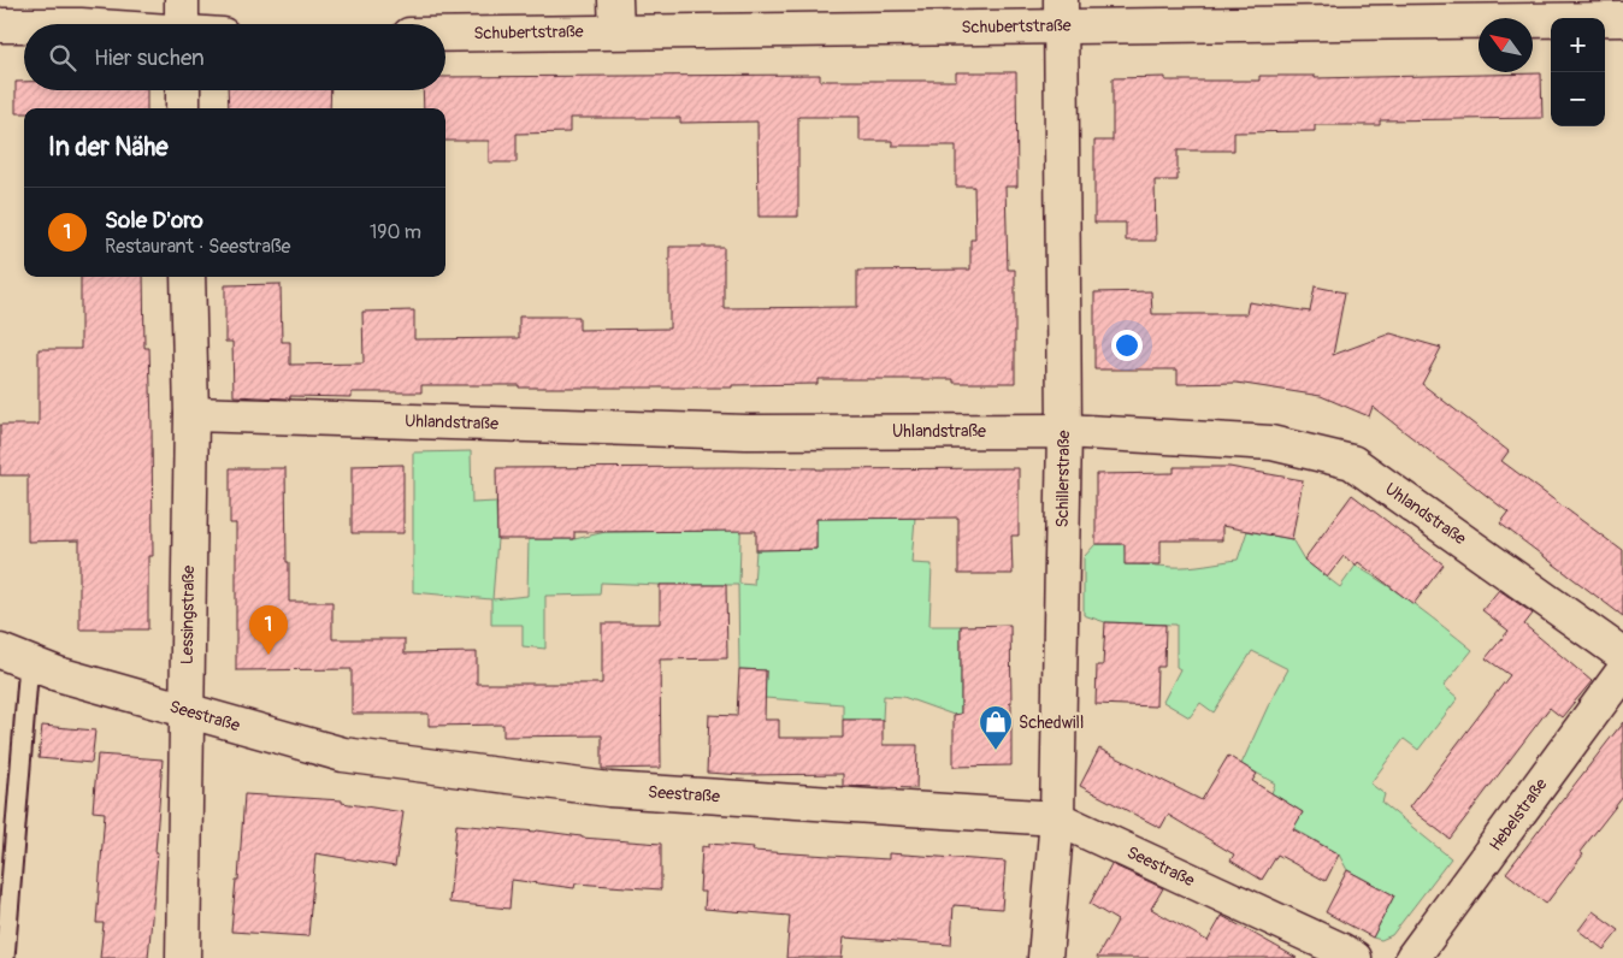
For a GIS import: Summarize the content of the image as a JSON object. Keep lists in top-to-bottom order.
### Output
{
  "streets": {
    "street": [
      "Schubertstraße",
      "Uhlandstraße",
      "Schillerstraße",
      "Lessingstraße",
      "Seestraße",
      "Hebelstraße"
    ]
  },
  "crossings": [
    ["Schubertstraße", "Schillerstraße"],
    ["Uhlandstraße", "Schillerstraße"],
    ["Uhlandstraße", "Lessingstraße"],
    ["Schillerstraße", "Seestraße"],
    ["Lessingstraße", "Seestraße"]
  ],
  "places": {
    "shop": ["Schedwill"]
  },
  "north": "top left",
  "page": {
    "map_buttons": ["+", "−"],
    "search": "Hier suchen",
    "heading": "In der Nähe",
    "list": [
      {
        "mark": "1",
        "name": "Sole D'oro",
        "note": "Restaurant · Seestraße",
        "value": "190 m"
      }
    ],
    "pins": "1"
  }
}
